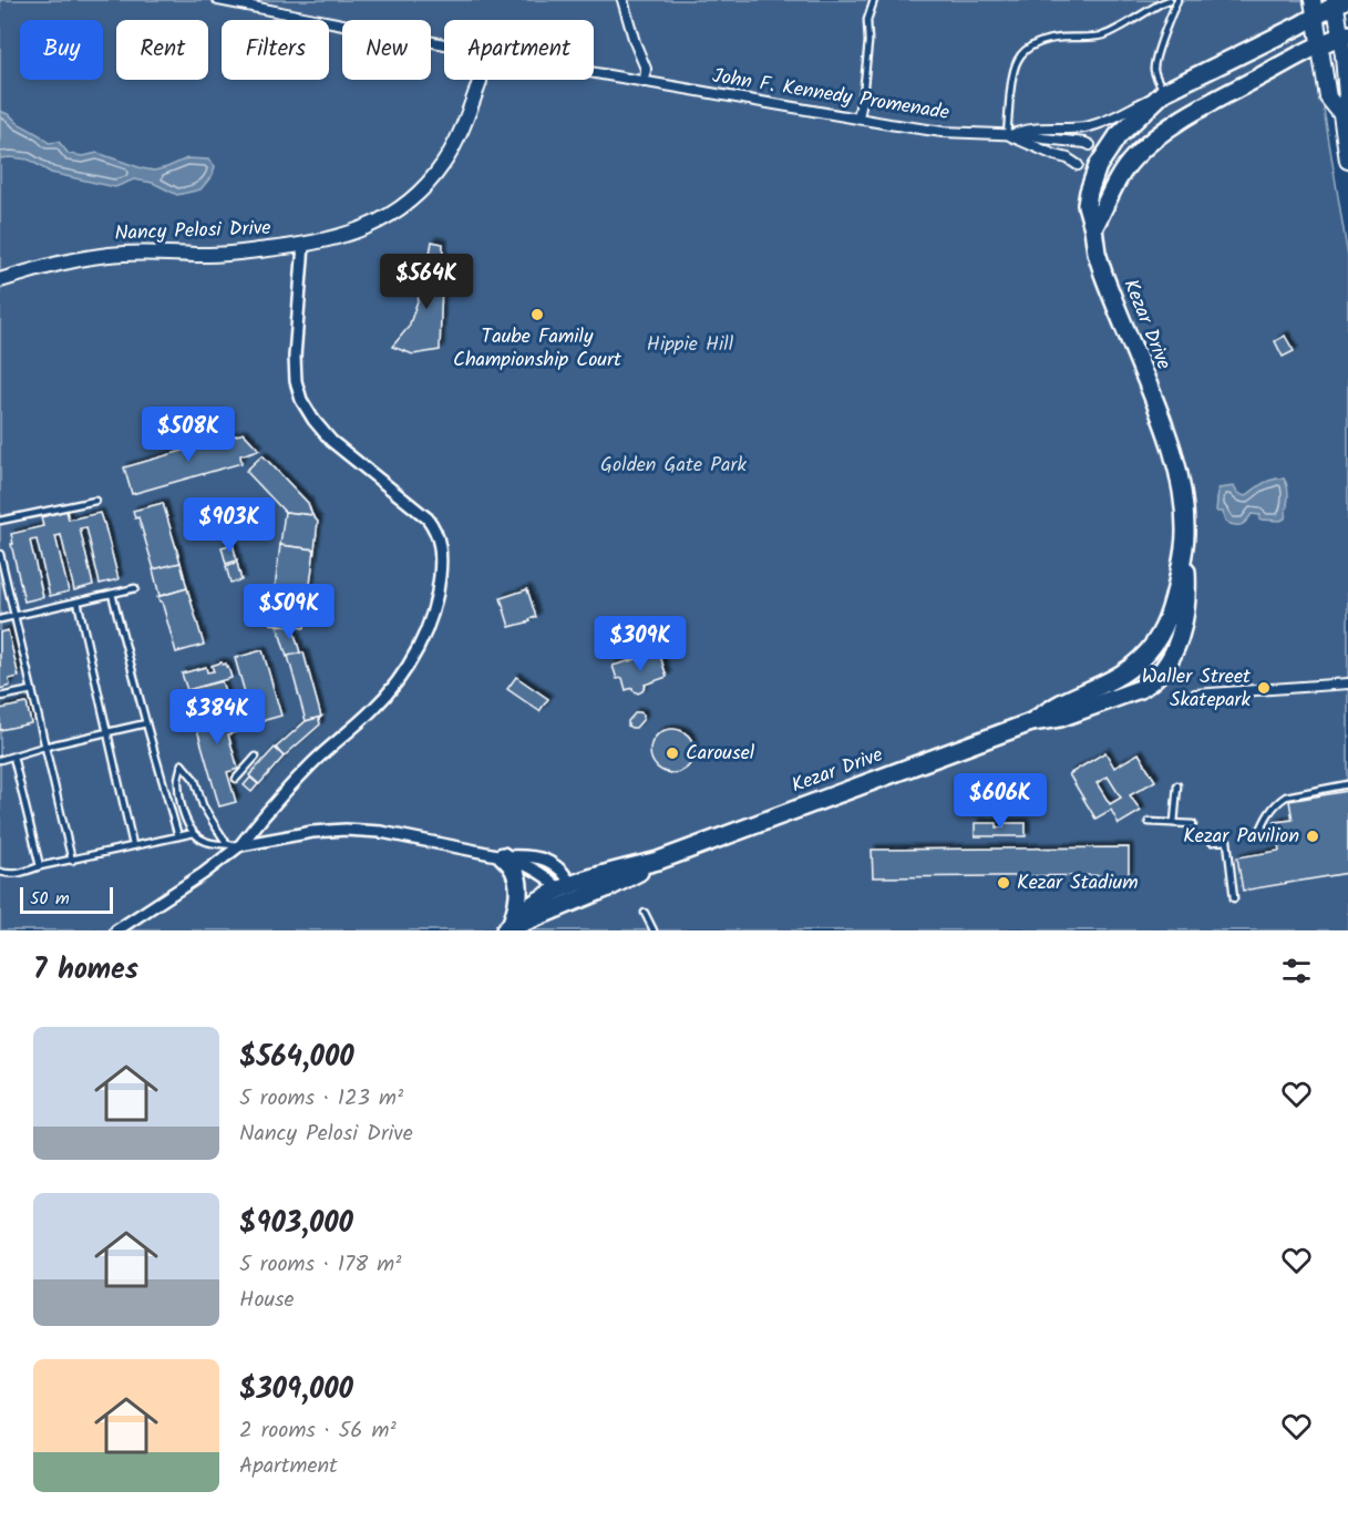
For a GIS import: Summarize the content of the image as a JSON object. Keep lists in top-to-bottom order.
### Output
{
  "streets": {
    "main road": ["Kezar Drive"],
    "street": ["John F. Kennedy Promenade", "Nancy Pelosi Drive"]
  },
  "crossings": [
    ["John F. Kennedy Promenade", "Kezar Drive"]
  ],
  "parks": ["Hippie Hill", "Golden Gate Park"],
  "places": [
    "Taube Family Championship Court",
    "Waller Street Skatepark",
    "Carousel",
    "Kezar Pavilion",
    "Kezar Stadium"
  ],
  "scale_bar": "50 m",
  "page": {
    "chip": [
      "Buy",
      "Rent",
      "Filters",
      "New",
      "Apartment"
    ],
    "price": [
      "$564K",
      "$508K",
      "$903K",
      "$509K",
      "$309K",
      "$384K",
      "$606K"
    ],
    "scale": "50 m",
    "heading": "7 homes",
    "list": [
      {
        "name": "$564,000",
        "note": "5 rooms · 123 m² · Nancy Pelosi Drive"
      },
      {
        "name": "$903,000",
        "note": "5 rooms · 178 m² · House"
      },
      {
        "name": "$309,000",
        "note": "2 rooms · 56 m² · Apartment"
      }
    ]
  }
}
